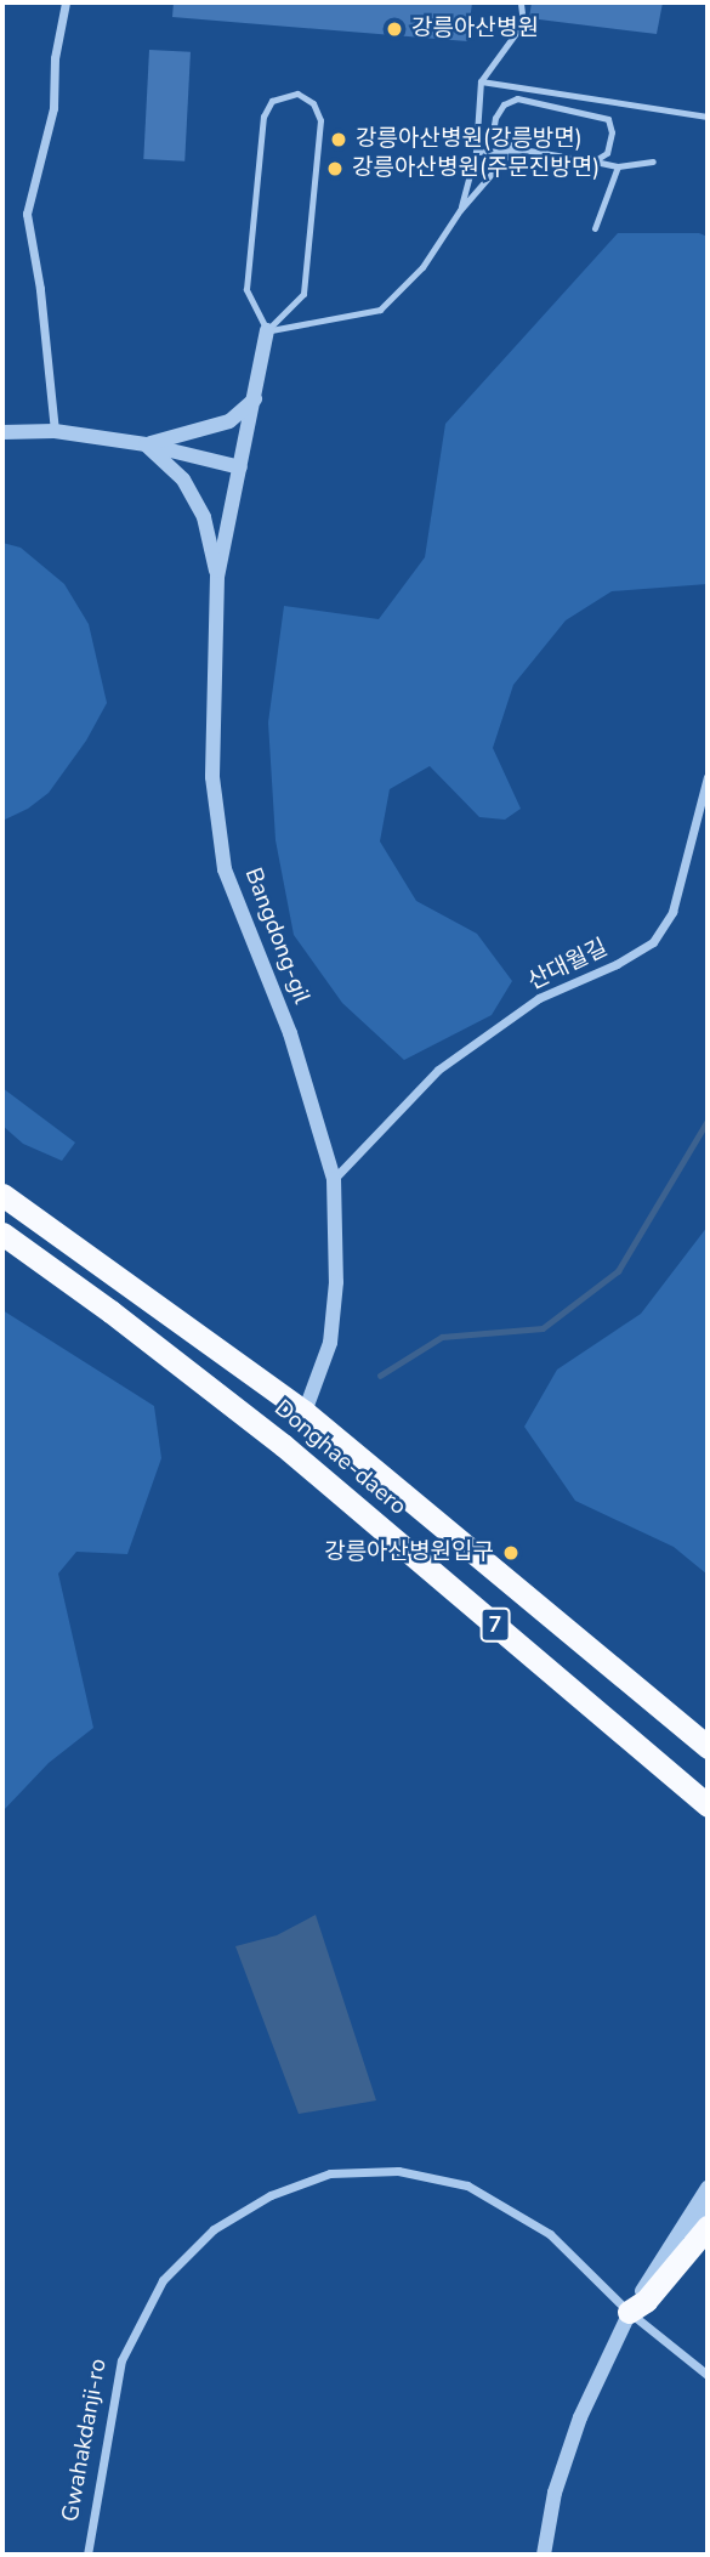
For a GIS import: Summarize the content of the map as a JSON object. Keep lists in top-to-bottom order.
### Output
{
  "streets": {
    "highway": ["Donghae-daero", "7"],
    "street": ["Bangdong-gil", "산대월길", "Gwahakdanji-ro"]
  },
  "crossings": [
    ["Bangdong-gil", "산대월길"],
    ["Bangdong-gil", "Donghae-daero"]
  ],
  "places": [
    "강릉아산병원",
    "강릉아산병원(강릉방면)",
    "강릉아산병원(주문진방면)",
    "강릉아산병원입구"
  ]
}
